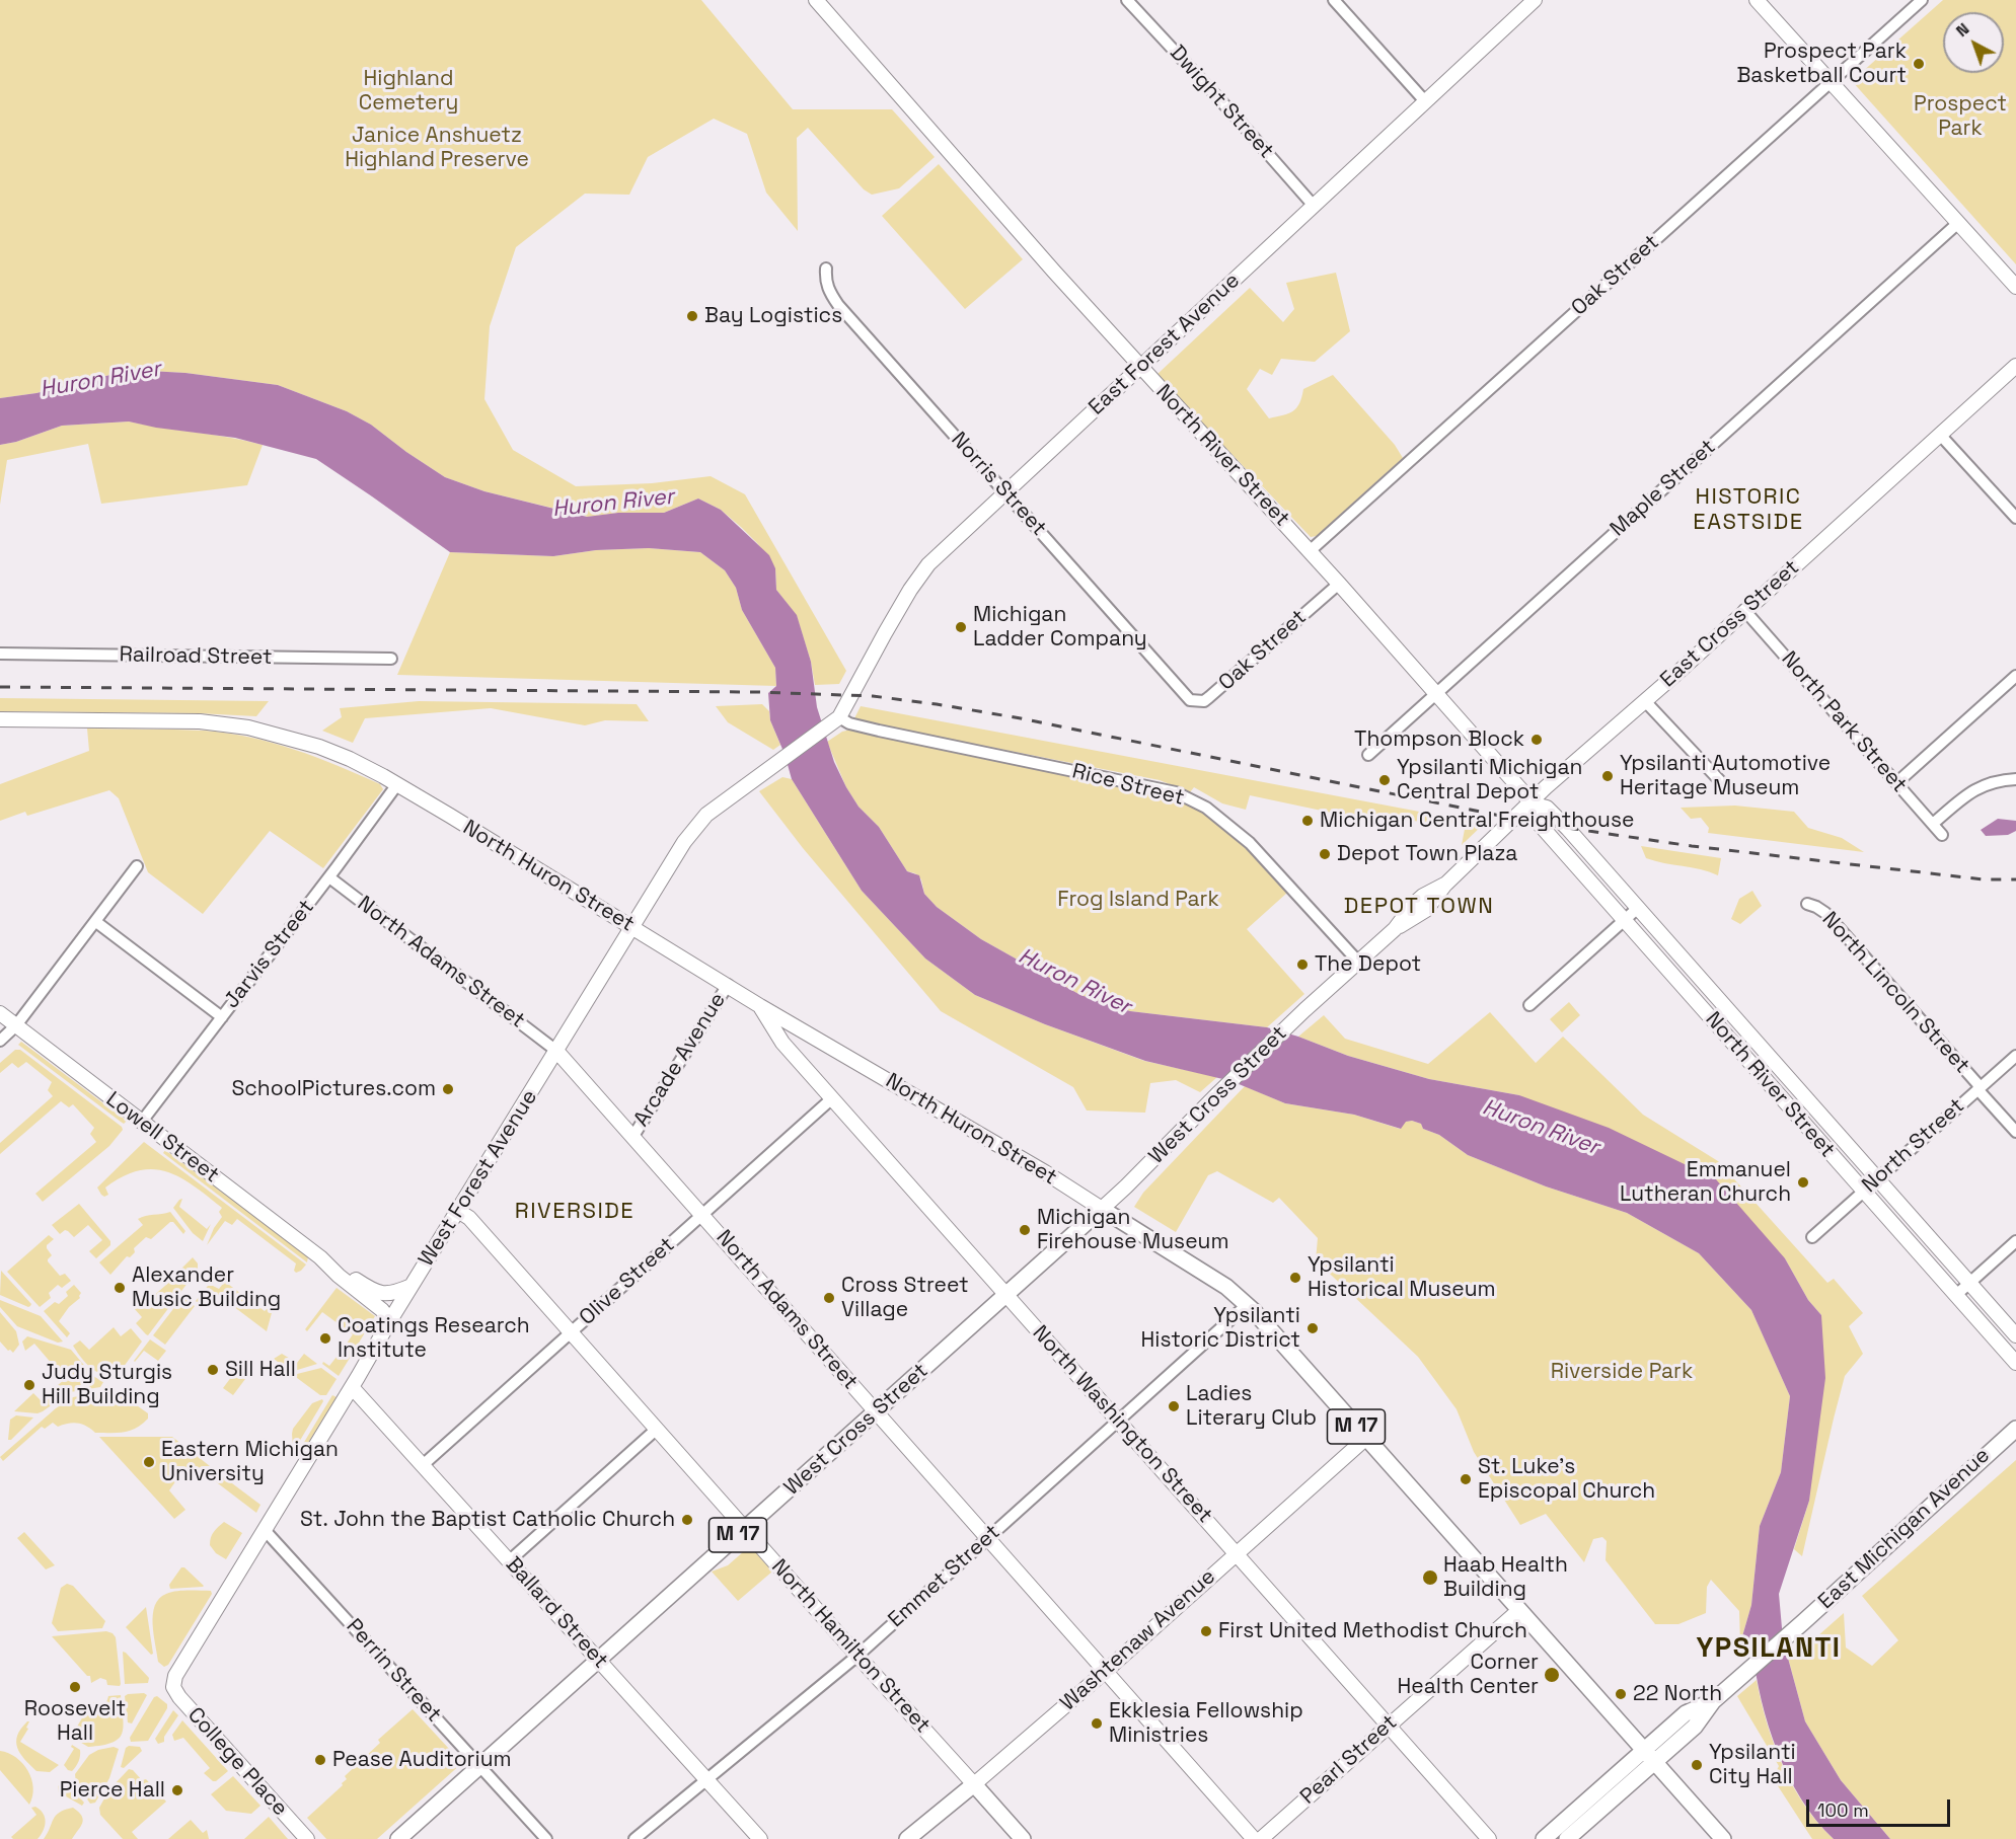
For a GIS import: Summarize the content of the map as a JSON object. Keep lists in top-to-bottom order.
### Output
{
  "streets": {
    "main road": [
      "North Huron Street",
      "West Cross Street",
      "M 17",
      "East Michigan Avenue",
      "Washtenaw Avenue",
      "North Hamilton Street"
    ],
    "street": [
      "Dwight Street",
      "Oak Street",
      "East Forest Avenue",
      "North River Street",
      "Norris Street",
      "Maple Street",
      "East Cross Street",
      "Railroad Street",
      "North Park Street",
      "Rice Street",
      "Jarvis Street",
      "North Adams Street",
      "North Lincoln Street",
      "Arcade Avenue",
      "Lowell Street",
      "North Street",
      "West Forest Avenue",
      "Olive Street",
      "North Washington Street",
      "Emmet Street",
      "Ballard Street",
      "Perrin Street",
      "Pearl Street",
      "College Place"
    ]
  },
  "crossings": [
    ["Dwight Street", "East Forest Avenue"],
    ["Oak Street", "North River Street"],
    ["Oak Street", "Norris Street"],
    ["East Forest Avenue", "North River Street"],
    ["East Forest Avenue", "Norris Street"],
    ["East Forest Avenue", "Rice Street"],
    ["East Forest Avenue", "West Forest Avenue"],
    ["North River Street", "Maple Street"],
    ["North River Street", "East Cross Street"],
    ["North River Street", "North Street"],
    ["East Cross Street", "North Park Street"],
    ["East Cross Street", "Rice Street"],
    ["East Cross Street", "West Cross Street"],
    ["Rice Street", "West Forest Avenue"],
    ["North Huron Street", "Jarvis Street"],
    ["North Huron Street", "Arcade Avenue"],
    ["North Huron Street", "West Cross Street"],
    ["North Huron Street", "West Forest Avenue"],
    ["North Huron Street", "North Washington Street"],
    ["North Huron Street", "East Michigan Avenue"],
    ["North Huron Street", "Emmet Street"],
    ["North Huron Street", "Washtenaw Avenue"],
    ["North Huron Street", "Pearl Street"],
    ["Jarvis Street", "North Adams Street"],
    ["Jarvis Street", "Lowell Street"],
    ["North Adams Street", "Arcade Avenue"],
    ["North Adams Street", "West Cross Street"],
    ["North Adams Street", "West Forest Avenue"],
    ["North Adams Street", "Olive Street"],
    ["North Adams Street", "Emmet Street"],
    ["North Adams Street", "Washtenaw Avenue"],
    ["North Lincoln Street", "North Street"],
    ["West Cross Street", "North Washington Street"],
    ["West Cross Street", "Ballard Street"],
    ["West Cross Street", "North Hamilton Street"],
    ["West Cross Street", "Perrin Street"],
    ["Lowell Street", "West Forest Avenue"],
    ["West Forest Avenue", "Ballard Street"],
    ["West Forest Avenue", "North Hamilton Street"],
    ["West Forest Avenue", "Perrin Street"],
    ["West Forest Avenue", "College Place"],
    ["Olive Street", "North Washington Street"],
    ["Olive Street", "Ballard Street"],
    ["Olive Street", "North Hamilton Street"],
    ["North Washington Street", "Emmet Street"],
    ["North Washington Street", "Washtenaw Avenue"],
    ["North Washington Street", "Pearl Street"],
    ["Emmet Street", "Ballard Street"],
    ["Emmet Street", "North Hamilton Street"],
    ["Washtenaw Avenue", "North Hamilton Street"]
  ],
  "districts": [
    "HISTORIC EASTSIDE",
    "DEPOT TOWN",
    "RIVERSIDE",
    "YPSILANTI"
  ],
  "water": ["Huron River"],
  "parks": [
    "Highland Cemetery",
    "Prospect Park",
    "Janice Anshuetz Highland Preserve",
    "Frog Island Park",
    "Riverside Park"
  ],
  "places": [
    "Prospect Park Basketball Court",
    "Bay Logistics",
    "Michigan Ladder Company",
    "Thompson Block",
    "Ypsilanti Automotive Heritage Museum",
    "Ypsilanti Michigan Central Depot",
    "Michigan Central Freighthouse",
    "Depot Town Plaza",
    "The Depot",
    "SchoolPictures.com",
    "Emmanuel Lutheran Church",
    "Michigan Firehouse Museum",
    "Ypsilanti Historical Museum",
    "Alexander Music Building",
    "Cross Street Village",
    "Ypsilanti Historic District",
    "Coatings Research Institute",
    "Sill Hall",
    "Judy Sturgis Hill Building",
    "Ladies Literary Club",
    "Eastern Michigan University",
    "St. Luke's Episcopal Church",
    "St. John the Baptist Catholic Church",
    "Haab Health Building",
    "First United Methodist Church",
    "Corner Health Center",
    "Roosevelt Hall",
    "22 North",
    "Ekklesia Fellowship Ministries",
    "Pease Auditorium",
    "Ypsilanti City Hall",
    "Pierce Hall"
  ],
  "scale_bar": "100 m",
  "north": "top left"
}
